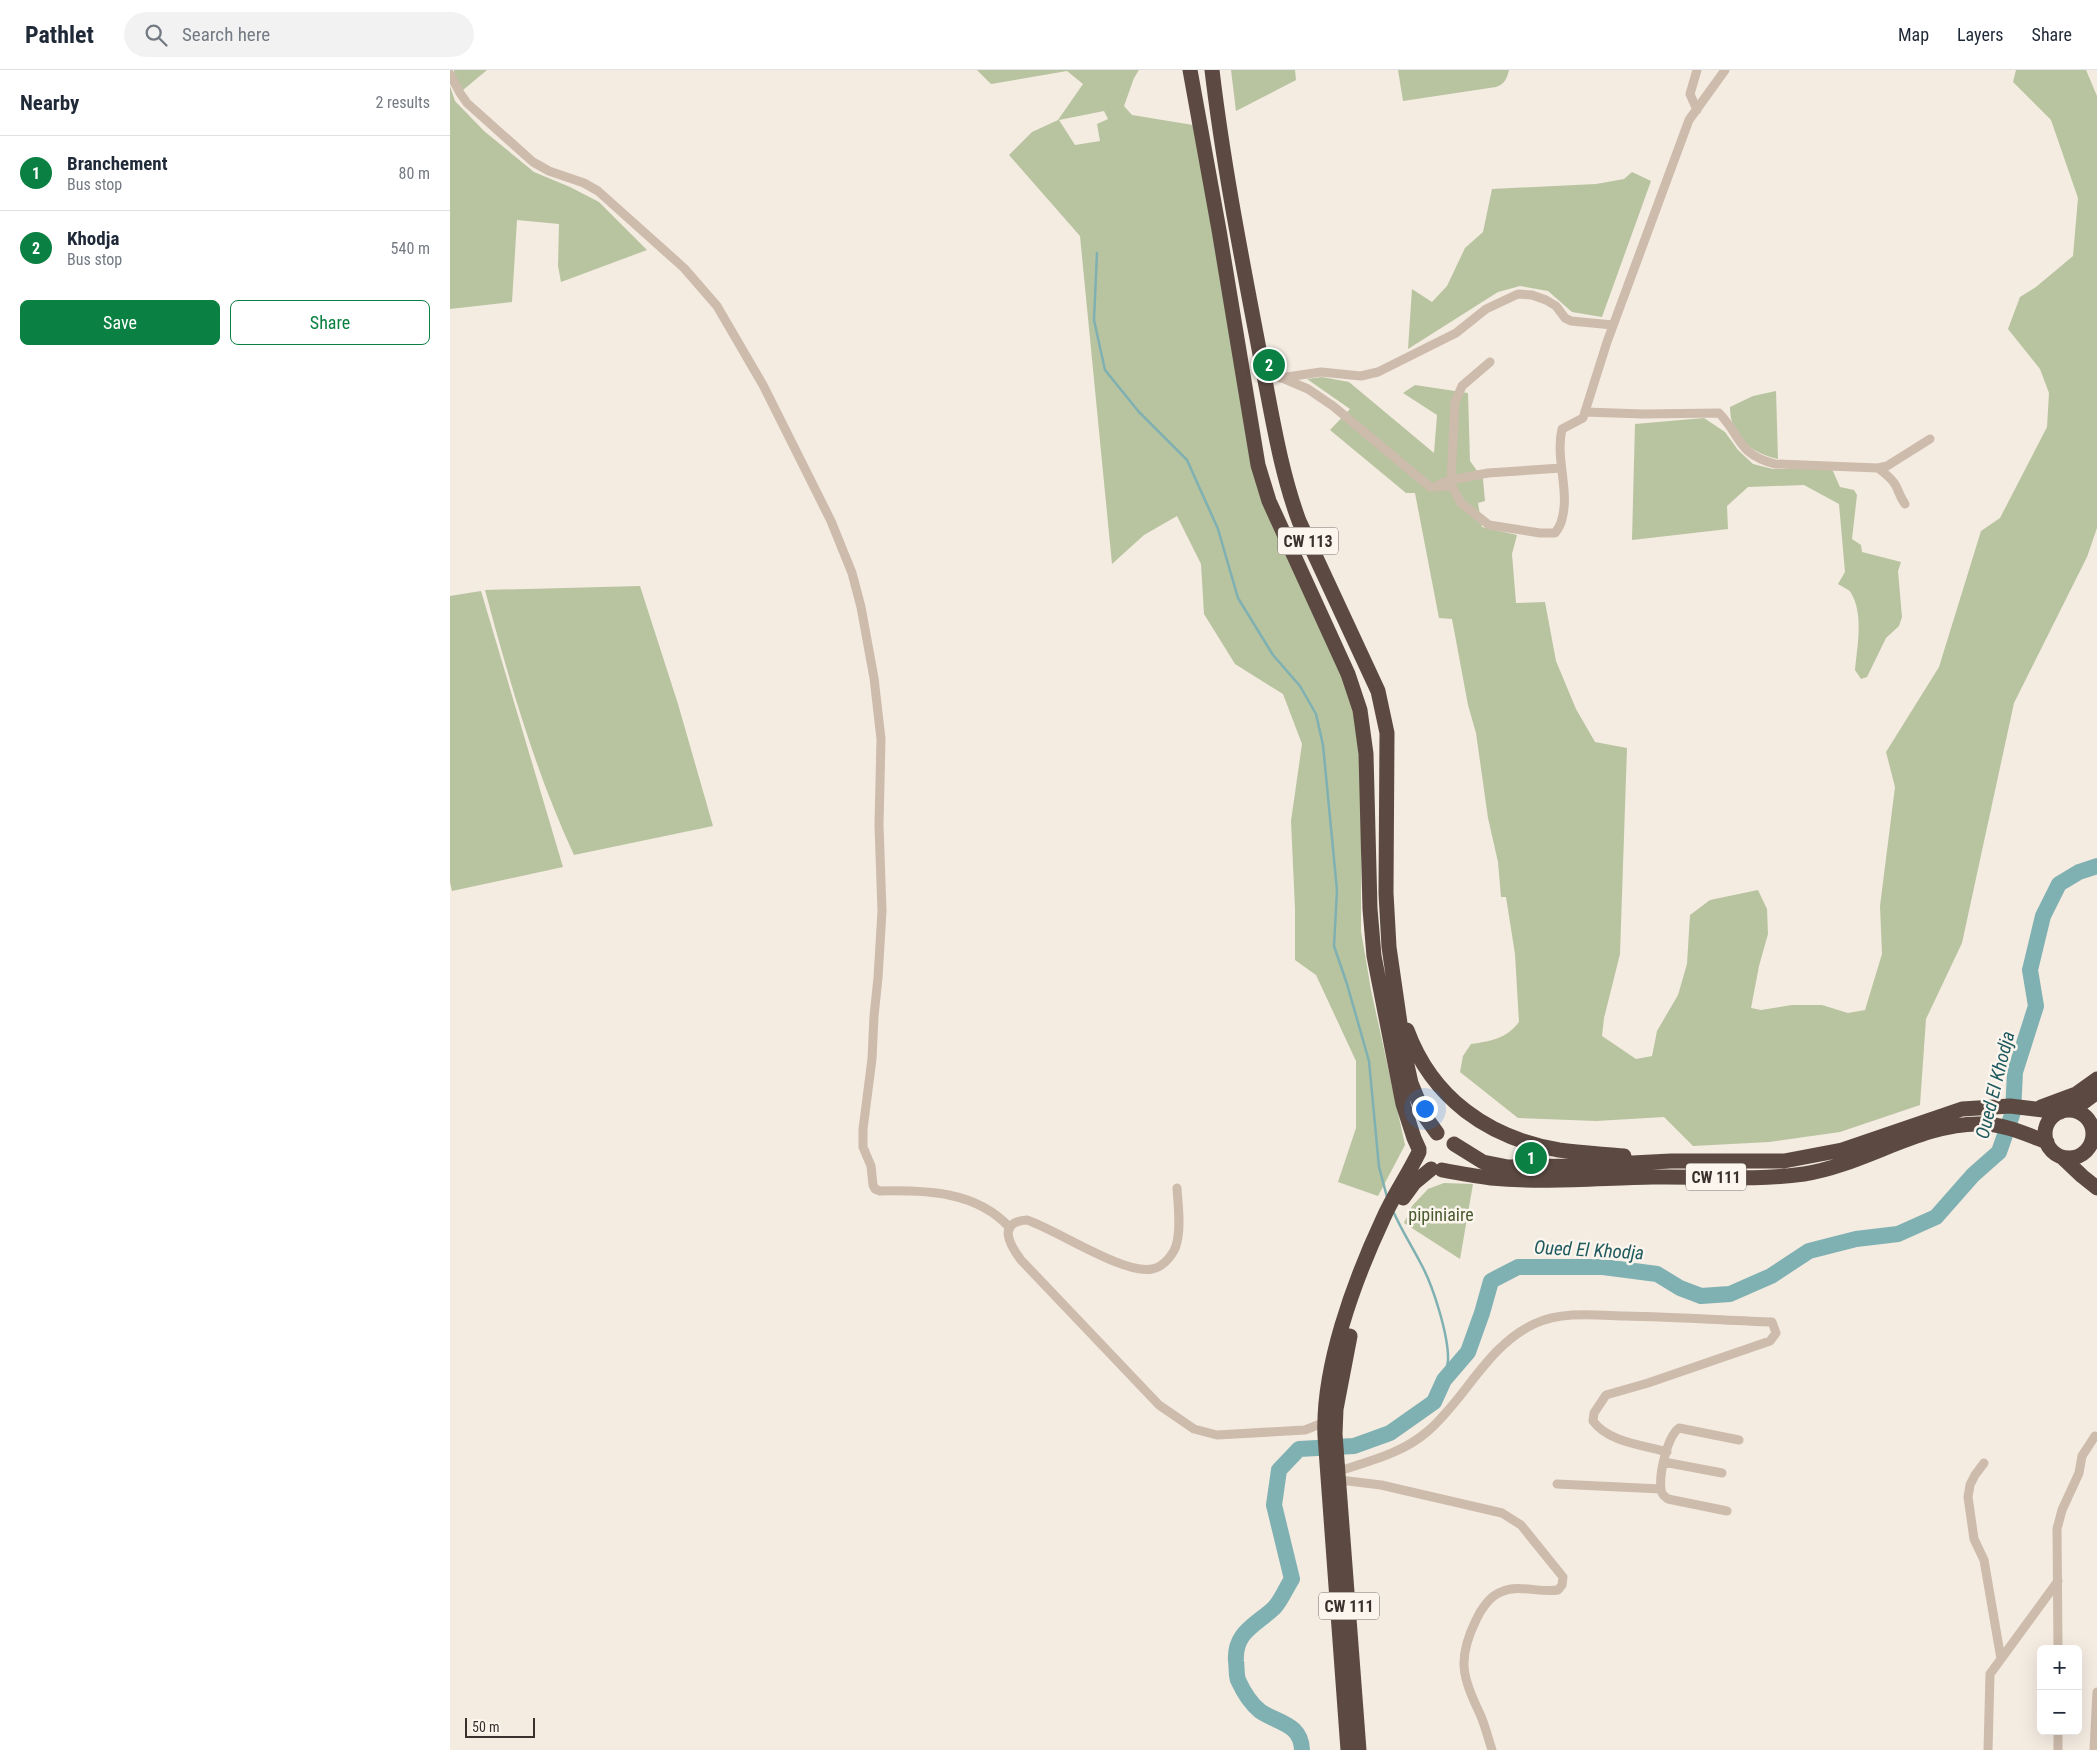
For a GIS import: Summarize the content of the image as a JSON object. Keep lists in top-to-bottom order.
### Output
{
  "streets": {
    "highway": ["CW 113", "CW 111"]
  },
  "water": ["Oued El Khodja"],
  "parks": ["pipiniaire"],
  "scale_bar": "50 m",
  "page": {
    "header": "Pathlet",
    "search": "Search here",
    "nav": ["Map", "Layers", "Share"],
    "heading": ["Nearby", "2 results"],
    "list": [
      {
        "mark": "1",
        "name": "Branchement",
        "note": "Bus stop",
        "value": "80 m"
      },
      {
        "mark": "2",
        "name": "Khodja",
        "note": "Bus stop",
        "value": "540 m"
      }
    ],
    "buttons": ["Save", "Share"],
    "pins": ["2", "1"],
    "map_buttons": ["+", "−"],
    "scale": "50 m"
  }
}
